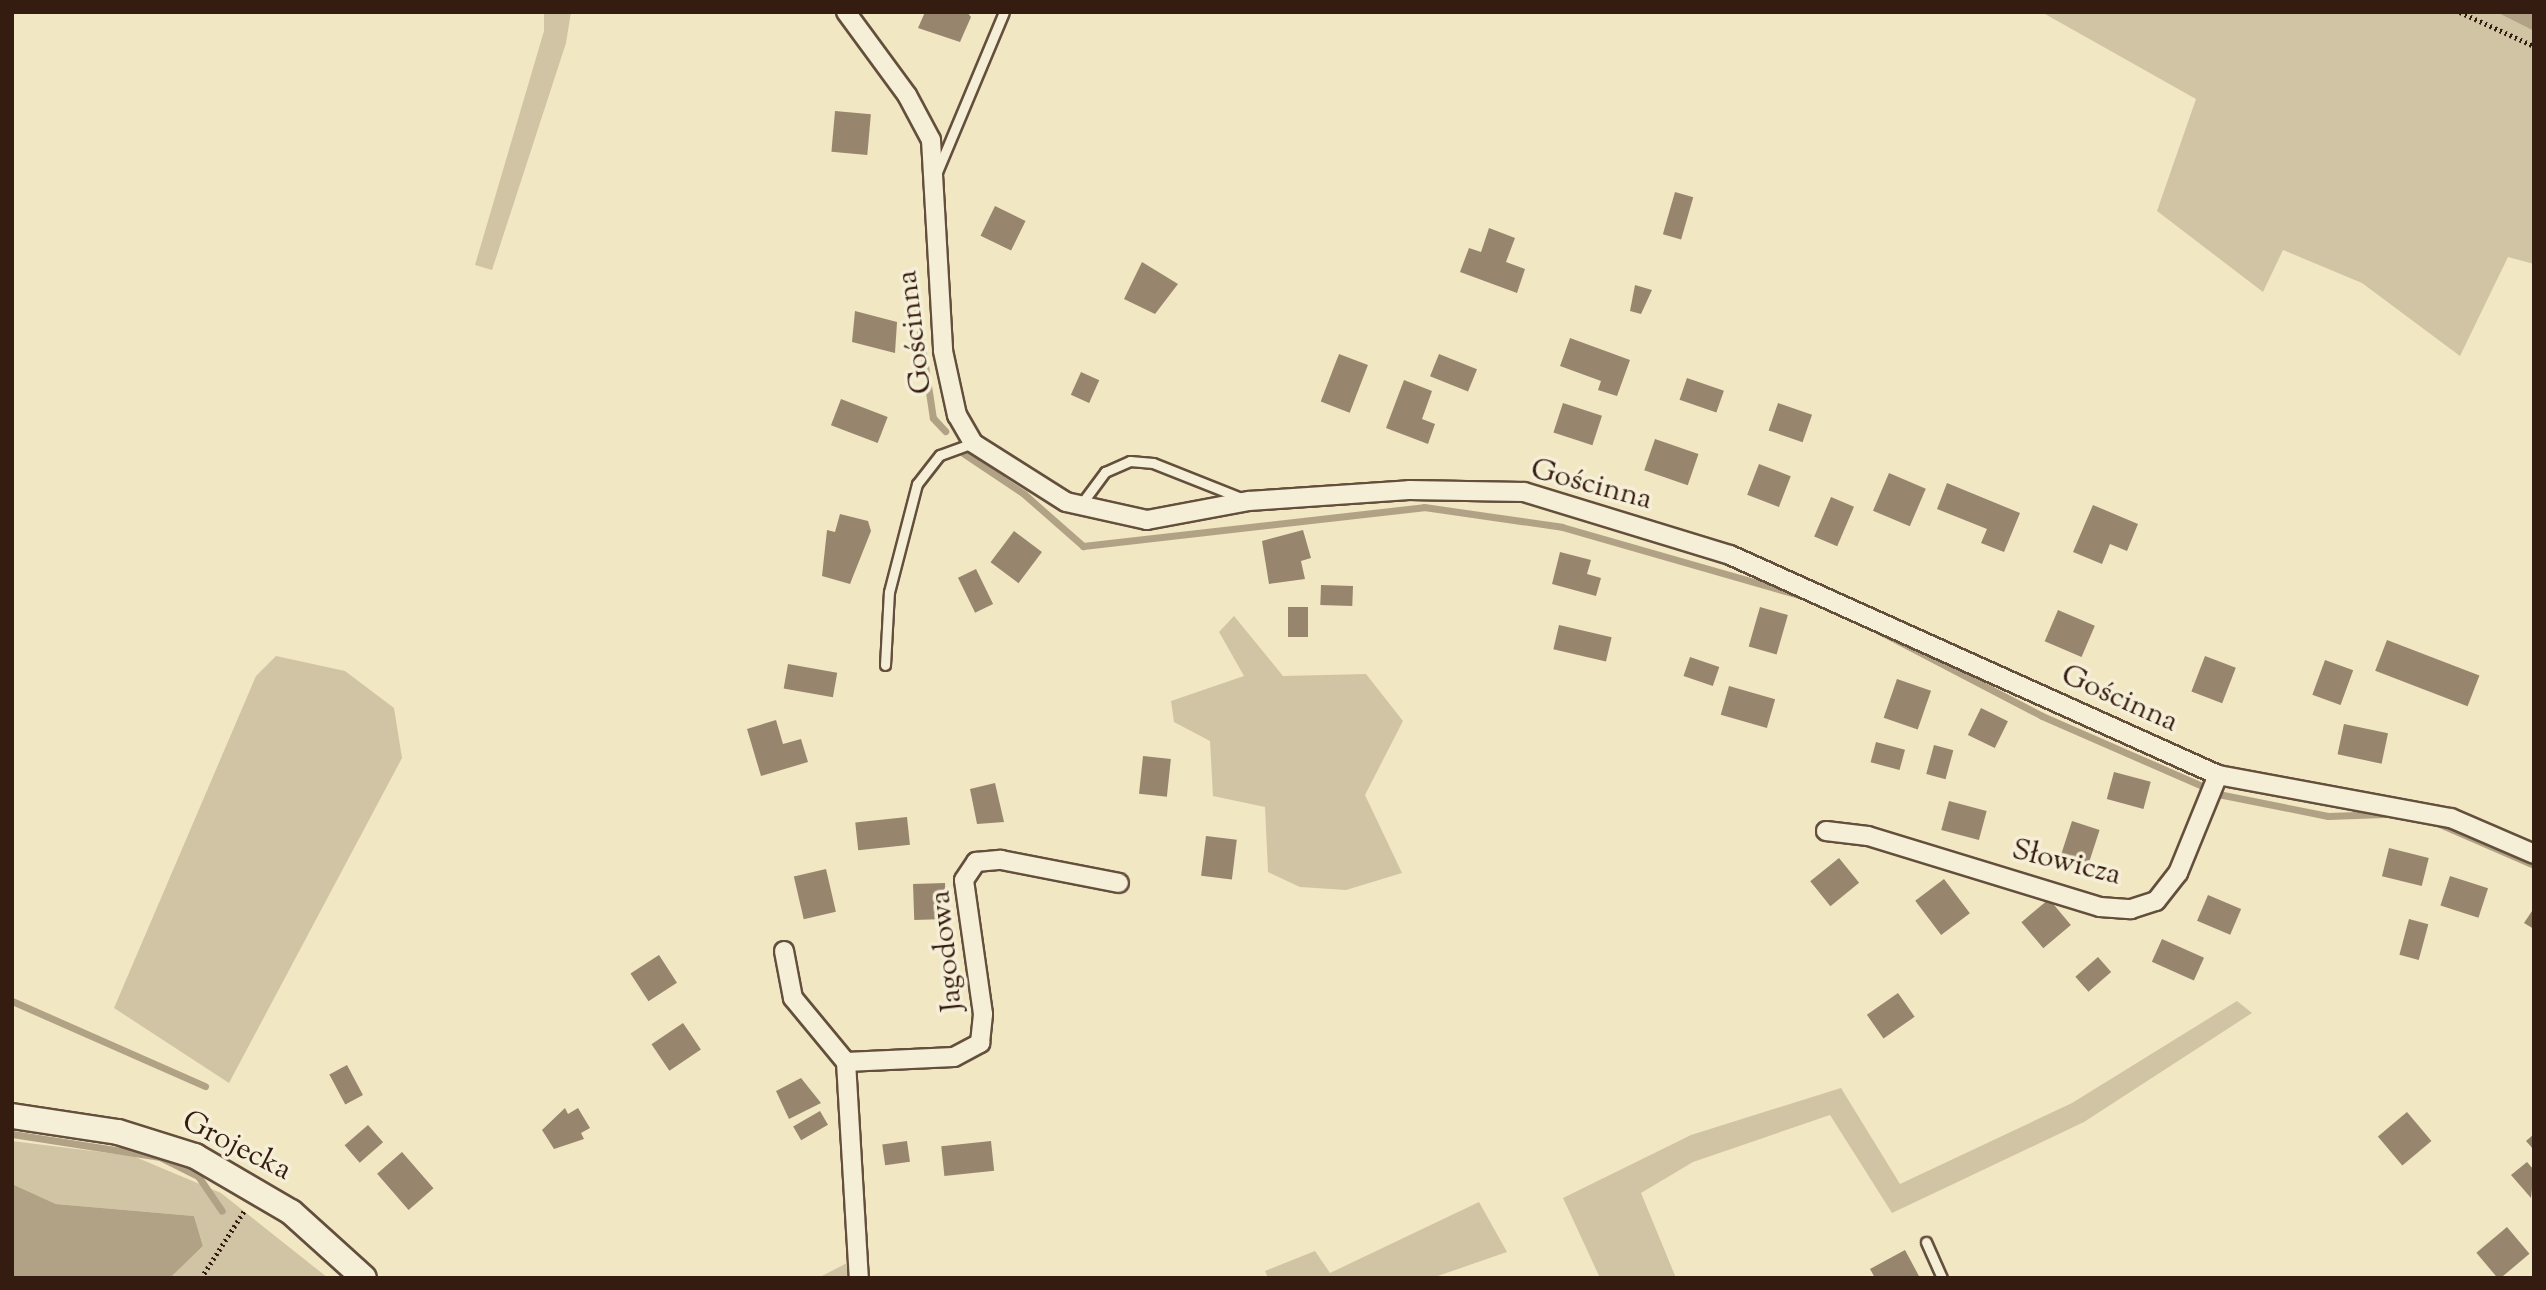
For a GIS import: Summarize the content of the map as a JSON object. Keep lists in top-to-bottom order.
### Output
{
  "streets": {
    "street": [
      "Gościnna",
      "Słowicza",
      "Jagodowa",
      "Grojecka"
    ]
  },
  "crossings": [
    ["Gościnna", "Słowicza"]
  ]
}
